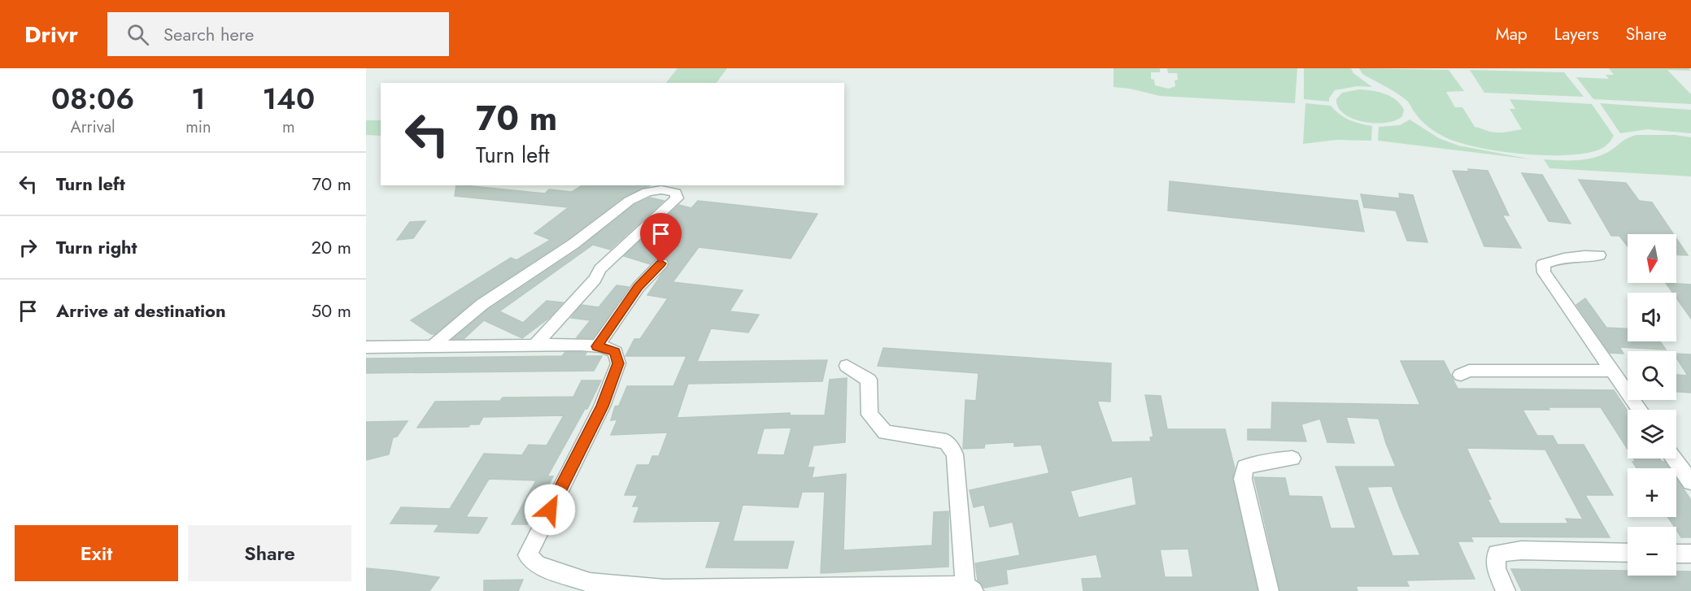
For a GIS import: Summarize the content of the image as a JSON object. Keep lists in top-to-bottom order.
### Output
{
  "north": "bottom",
  "page": {
    "header": "Drivr",
    "search": "Search here",
    "nav": ["Map", "Layers", "Share"],
    "eta": [
      "08:06",
      "Arrival",
      "1",
      "min",
      "140",
      "m"
    ],
    "turn": ["70 m", "Turn left"],
    "list": [
      {
        "name": "Turn left",
        "value": "70 m"
      },
      {
        "name": "Turn right",
        "value": "20 m"
      },
      {
        "name": "Arrive at destination",
        "value": "50 m"
      }
    ],
    "map_buttons": ["+", "−"],
    "buttons": ["Exit", "Share"]
  }
}
